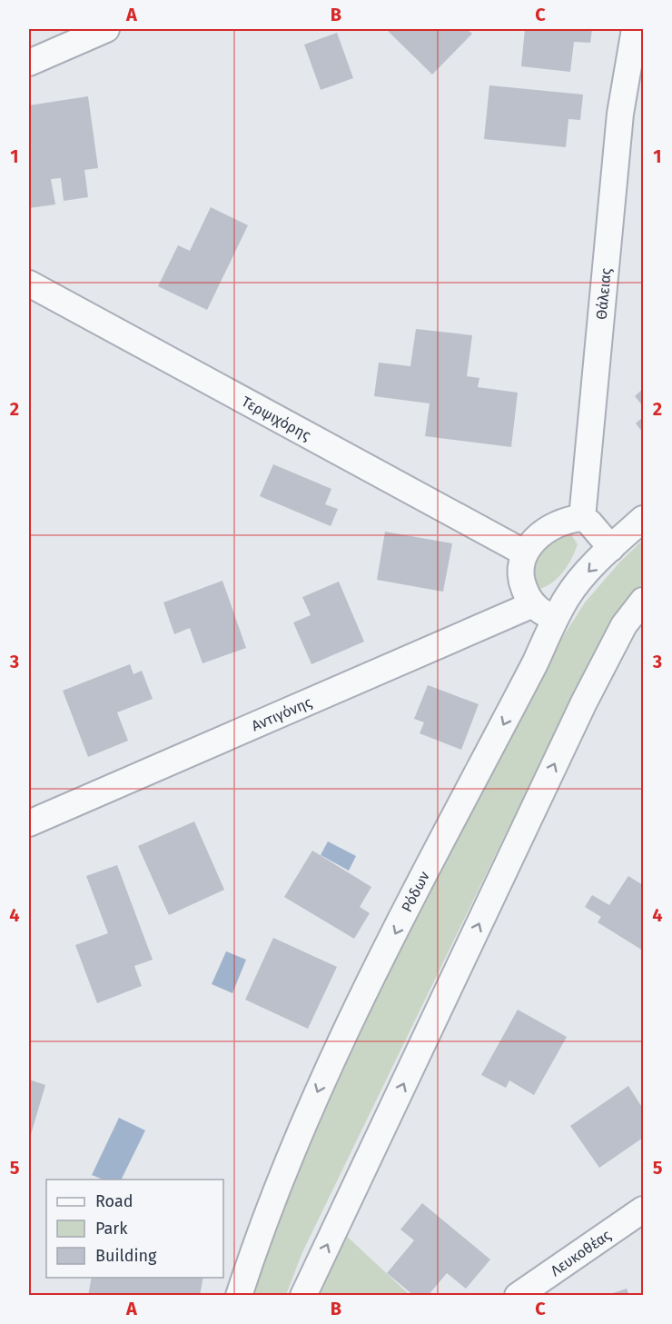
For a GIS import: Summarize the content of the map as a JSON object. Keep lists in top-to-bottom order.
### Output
{
  "streets": {
    "street": [
      "Θάλειας",
      "Τερψιχόρης",
      "Αντιγόνης",
      "Ρόδων",
      "Λευκοθέας"
    ]
  },
  "legend": ["Road", "Park", "Building"],
  "grid": {
    "columns": ["A", "B", "C"],
    "rows": [
      "1",
      "2",
      "3",
      "4",
      "5"
    ]
  }
}
